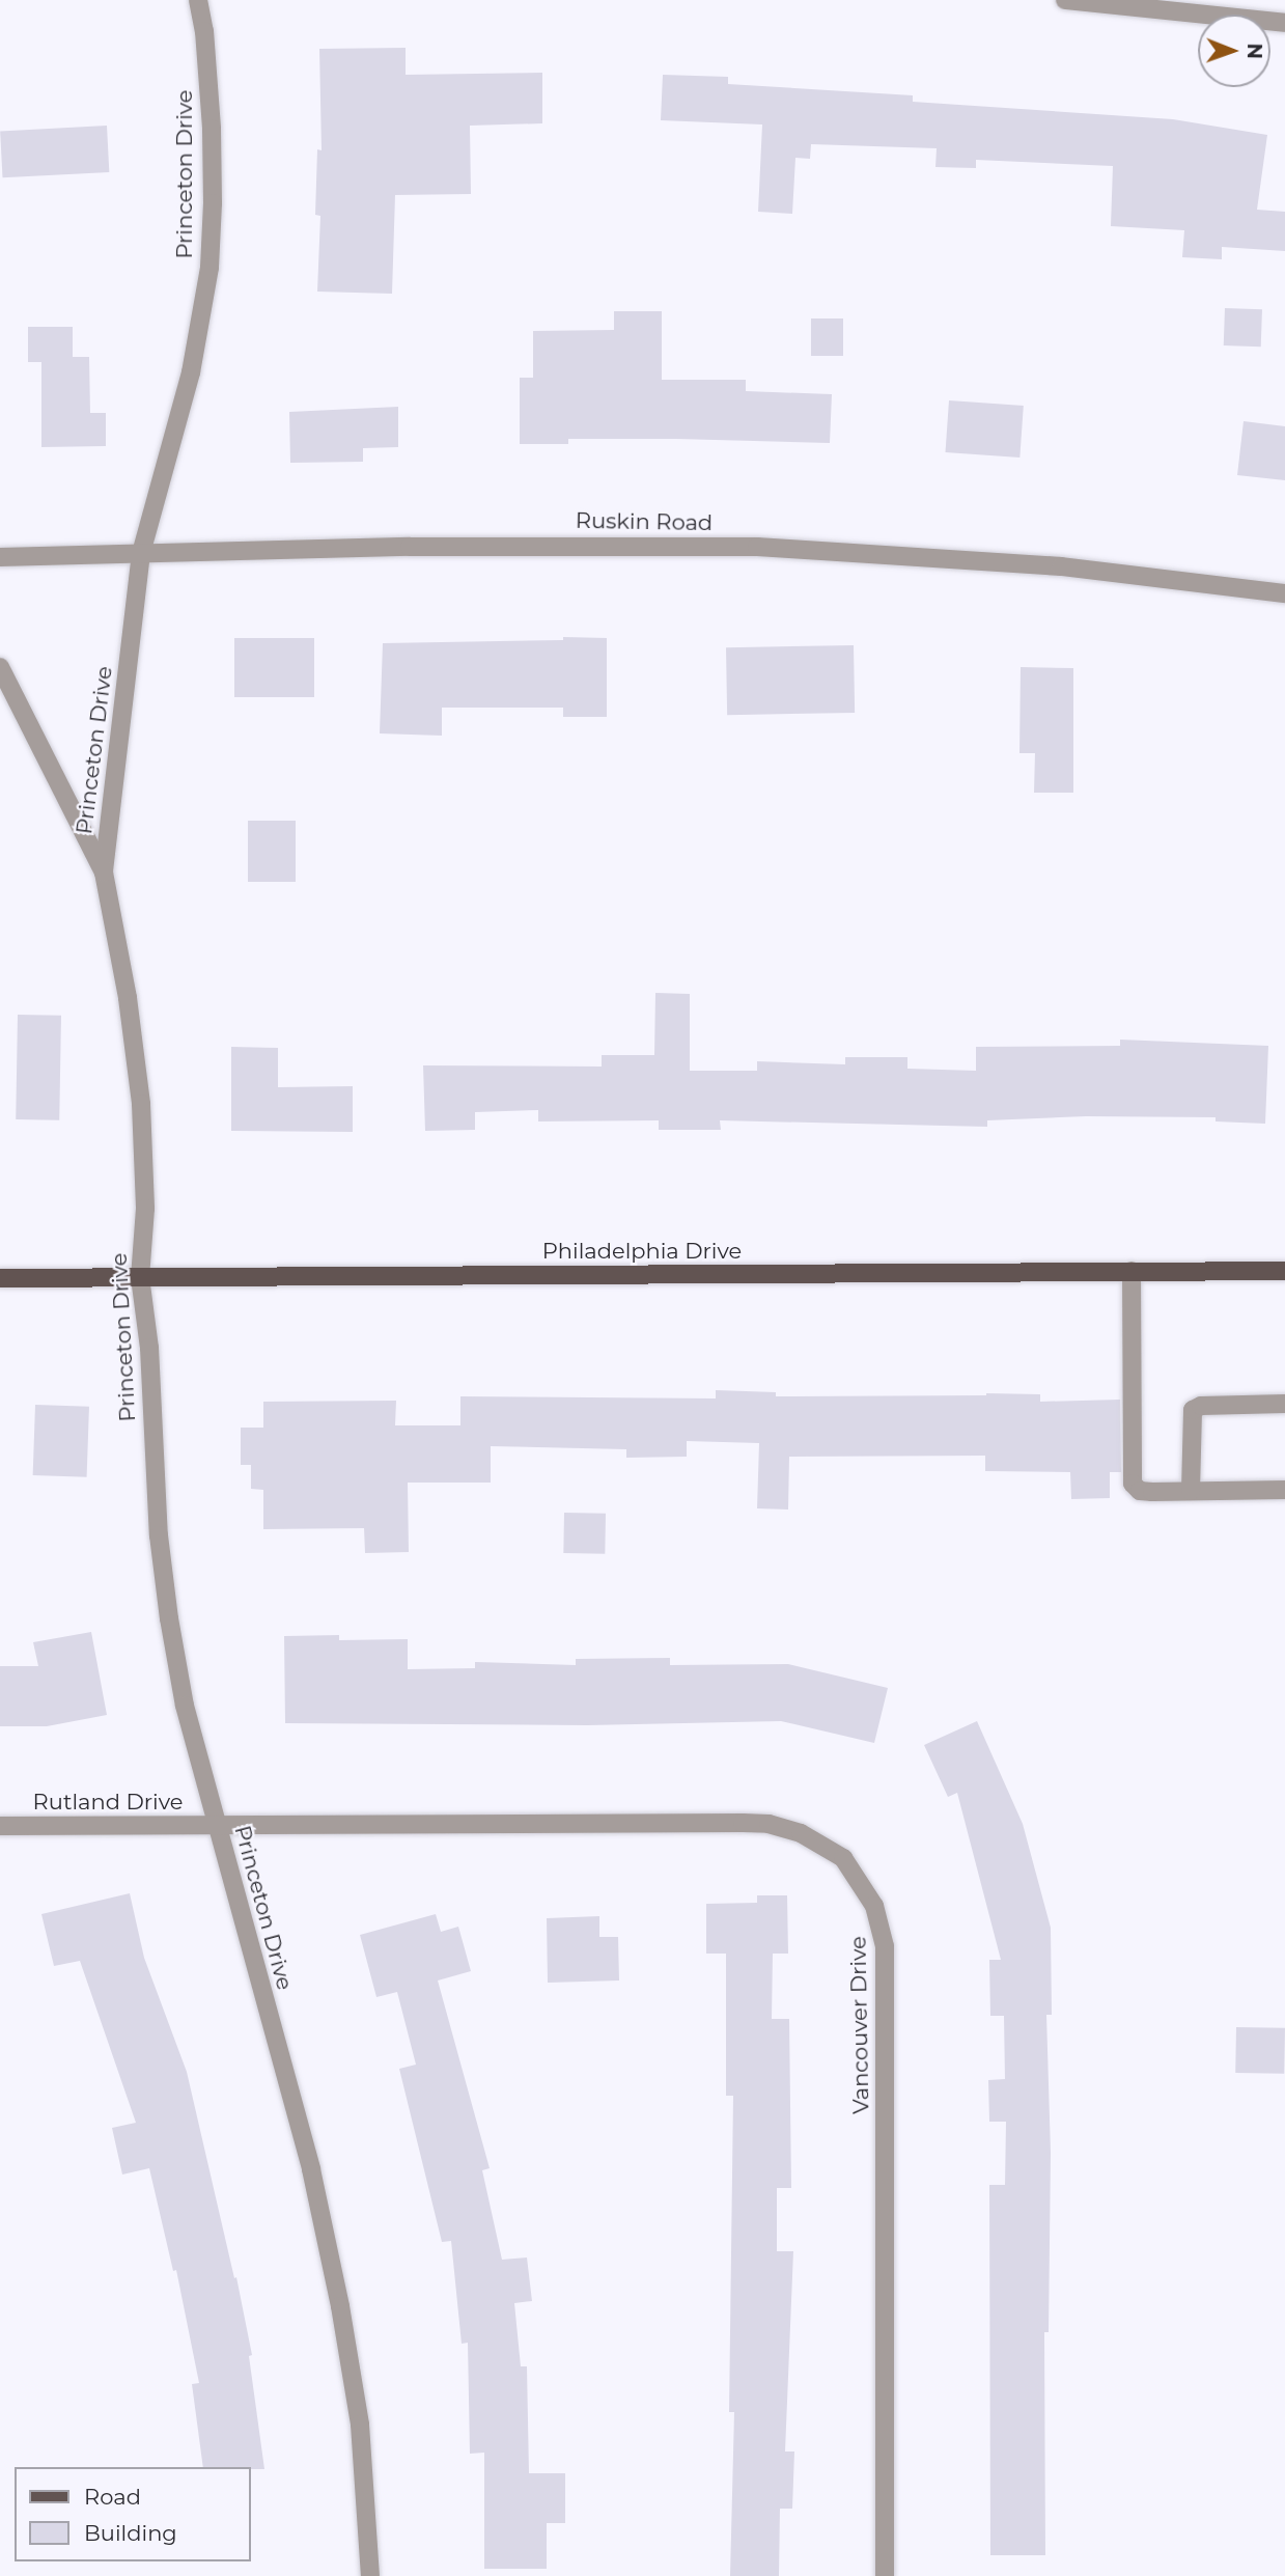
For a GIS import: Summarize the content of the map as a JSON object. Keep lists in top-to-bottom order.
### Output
{
  "streets": {
    "main road": ["Philadelphia Drive"],
    "street": [
      "Princeton Drive",
      "Ruskin Road",
      "Rutland Drive",
      "Vancouver Drive"
    ]
  },
  "crossings": [
    ["Princeton Drive", "Ruskin Road"],
    ["Princeton Drive", "Philadelphia Drive"],
    ["Princeton Drive", "Rutland Drive"],
    ["Princeton Drive", "Vancouver Drive"],
    ["Rutland Drive", "Vancouver Drive"]
  ],
  "legend": ["Road", "Building"],
  "north": "right"
}
